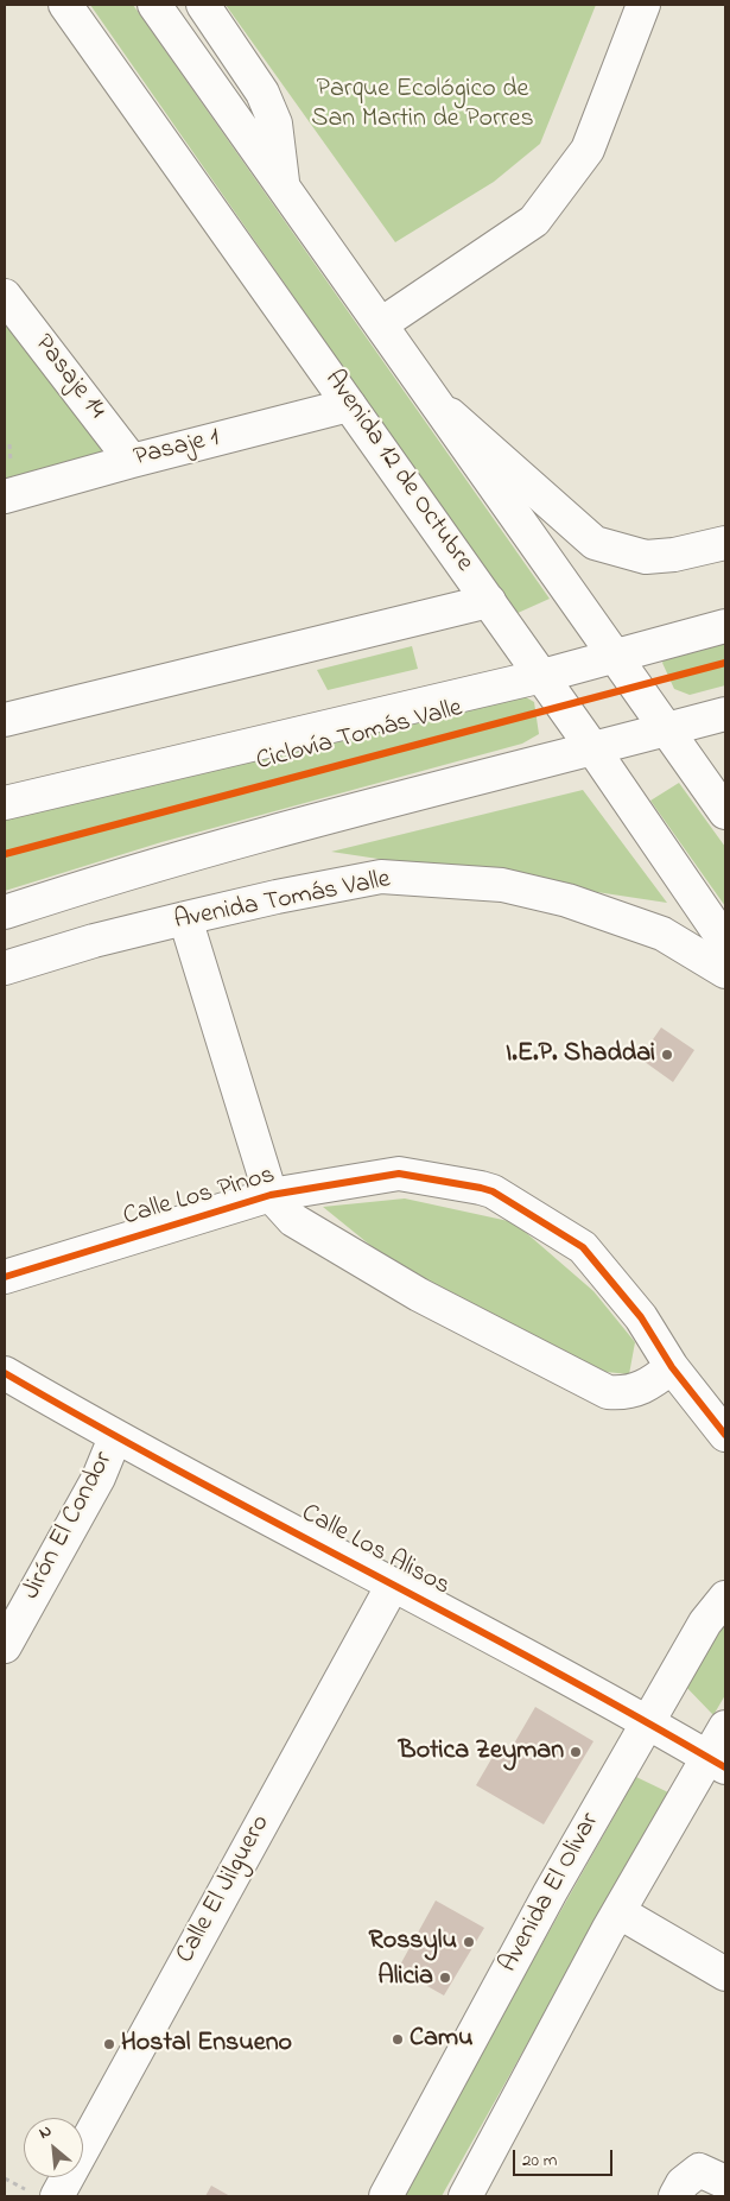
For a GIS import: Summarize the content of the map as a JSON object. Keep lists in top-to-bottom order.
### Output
{
  "streets": {
    "street": [
      "Pasaje 14",
      "Pasaje 1",
      "Avenida 12 de Octubre",
      "Avenida Tomás Valle",
      "Calle Los Pinos",
      "Jirón El Condor",
      "Calle Los Alisos",
      "Calle El Jilguero",
      "Avenida El Olivar"
    ],
    "cycle path": ["Ciclovía Tomás Valle"]
  },
  "crossings": [
    ["Pasaje 14", "Pasaje 1"],
    ["Pasaje 1", "Avenida 12 de Octubre"],
    ["Jirón El Condor", "Calle Los Alisos"],
    ["Calle Los Alisos", "Calle El Jilguero"],
    ["Calle Los Alisos", "Avenida El Olivar"]
  ],
  "parks": ["Parque Ecológico de San Martin de Porres"],
  "places": [
    "I.E.P. Shaddai",
    "Botica Zeyman",
    "Rossylu",
    "Alicia",
    "Camu",
    "Hostal Ensueno"
  ],
  "scale_bar": "20 m",
  "north": "top left"
}
